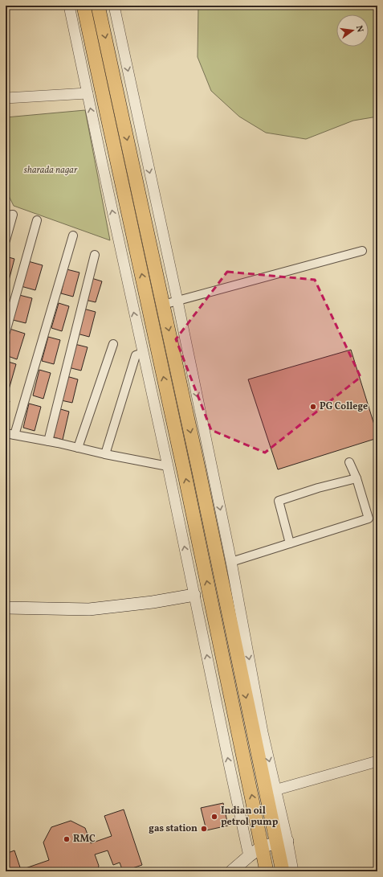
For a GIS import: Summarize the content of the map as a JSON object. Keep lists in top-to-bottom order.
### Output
{
  "parks": ["sharada nagar"],
  "places": [
    "PG College",
    "Indian oil petrol pump",
    "gas station",
    "RMC"
  ],
  "north": "right"
}
